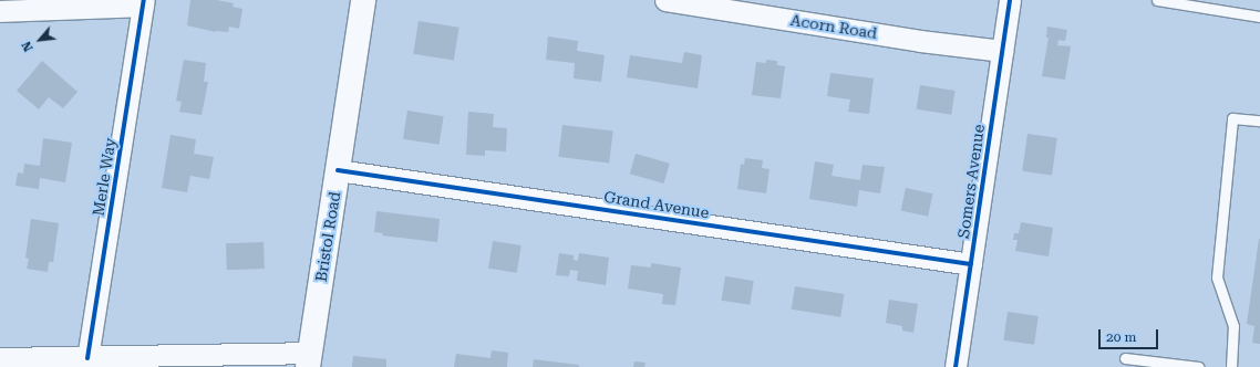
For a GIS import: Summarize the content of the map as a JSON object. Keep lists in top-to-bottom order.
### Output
{
  "streets": {
    "main road": ["Bristol Road"],
    "street": [
      "Acorn Road",
      "Merle Way",
      "Somers Avenue",
      "Grand Avenue"
    ]
  },
  "crossings": [
    ["Acorn Road", "Somers Avenue"],
    ["Somers Avenue", "Grand Avenue"],
    ["Grand Avenue", "Bristol Road"]
  ],
  "scale_bar": "20 m",
  "north": "bottom left"
}
